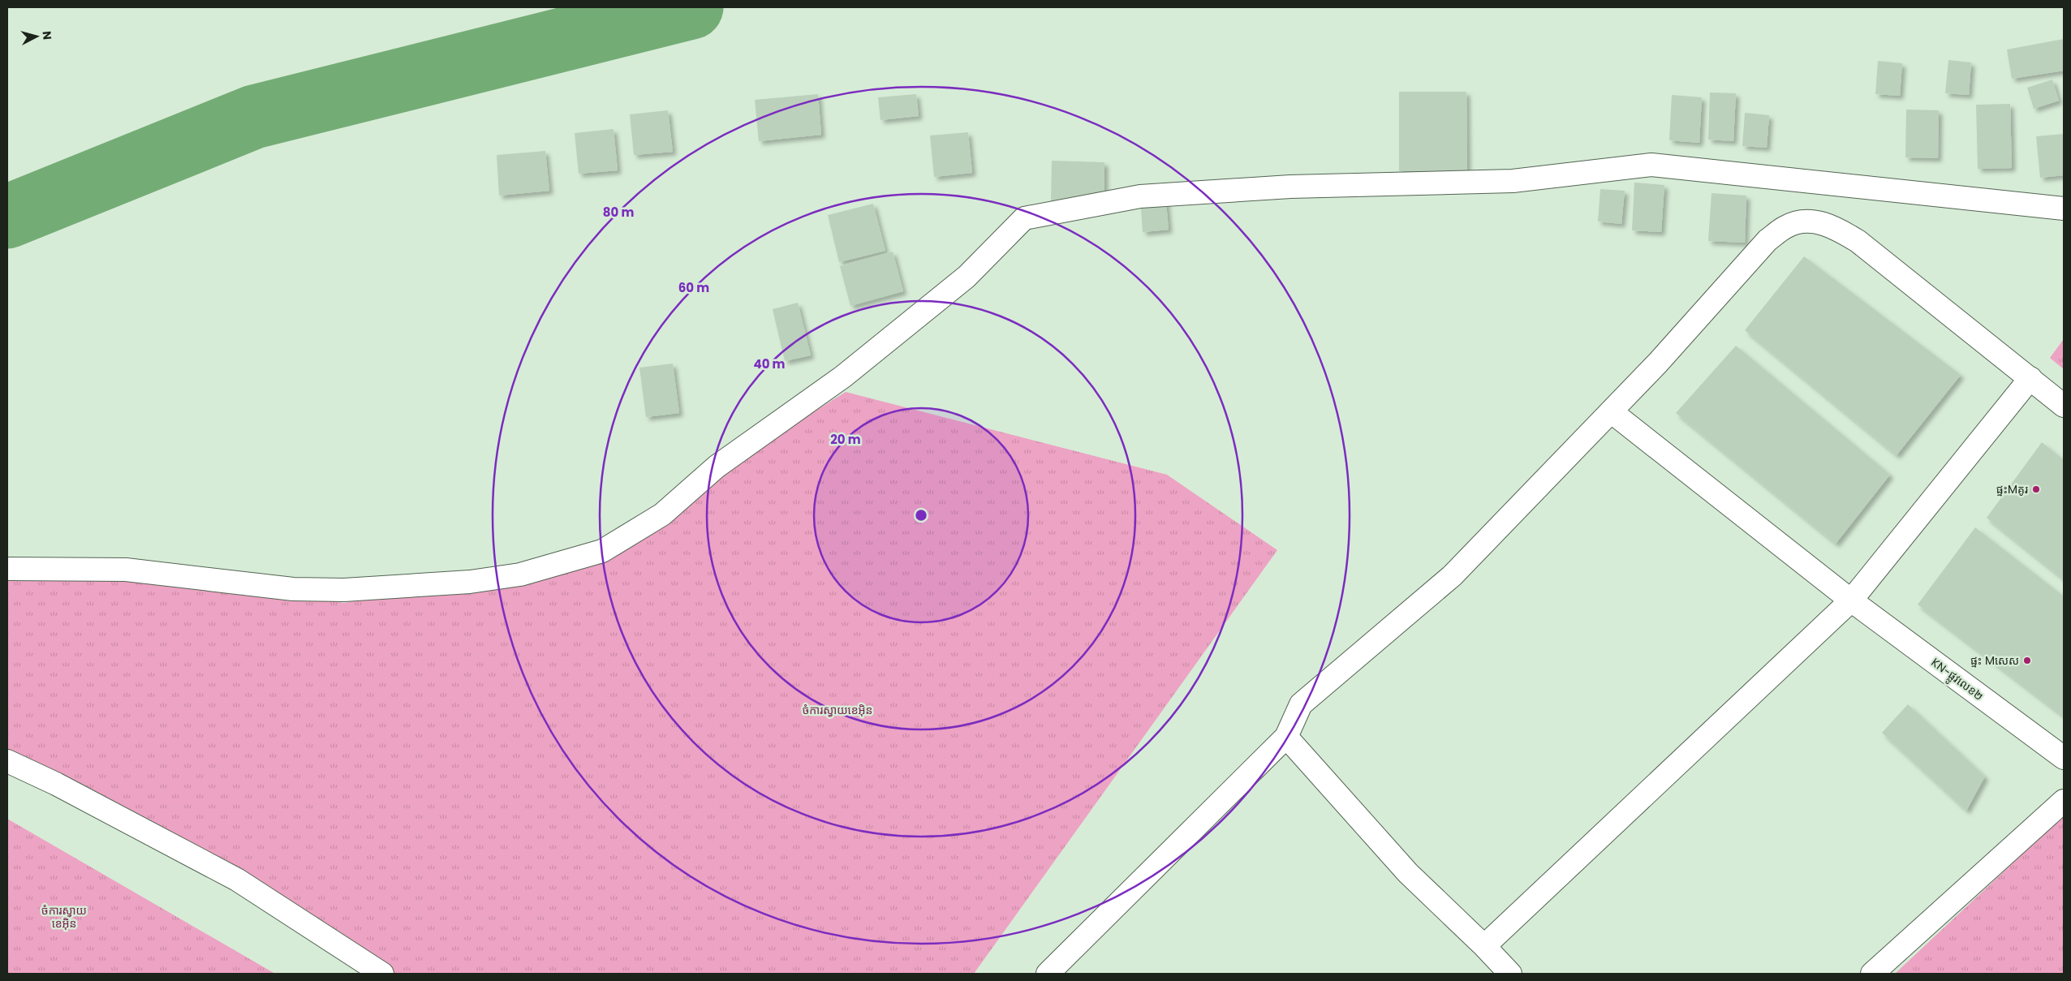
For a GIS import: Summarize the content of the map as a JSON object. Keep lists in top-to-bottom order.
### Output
{
  "streets": {
    "street": ["KN-ផ្លូវលេខ២"]
  },
  "parks": ["ចំការស្វាយខេអ៊ិន", "ចំការស្វាយ ខេអ៊ិន"],
  "places": ["ផ្ទះMគូរ", "ផ្ទះ Mសេស"],
  "north": "right",
  "rings": [
    "80 m",
    "60 m",
    "40 m",
    "20 m"
  ]
}
